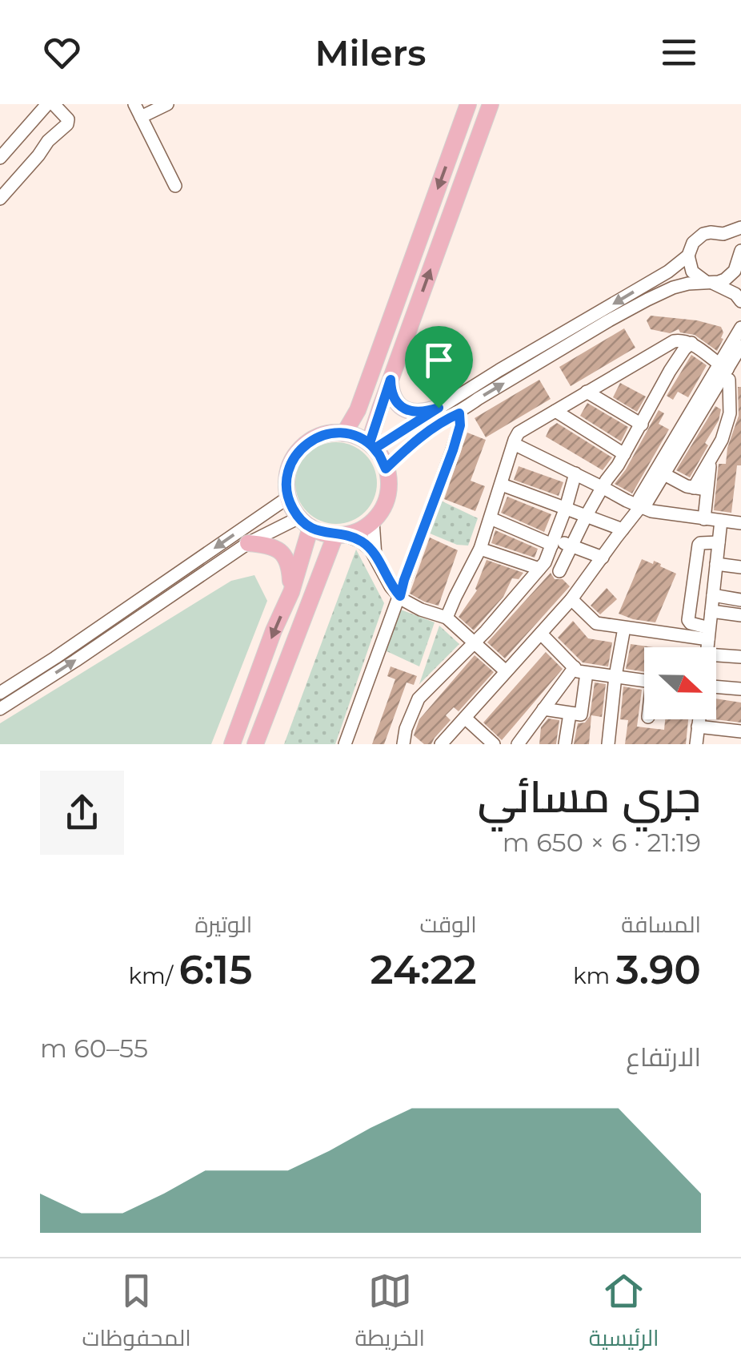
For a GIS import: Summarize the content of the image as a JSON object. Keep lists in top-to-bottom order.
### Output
{
  "north": "right",
  "page": {
    "header": "Milers",
    "heading": ["جري مسائي", "21:19 · 6 × 650 m"],
    "stats": [
      ["المسافة", "3.90 km"],
      ["الوقت", "24:22"],
      ["الوتيرة", "6:15 /km"]
    ],
    "chart": ["الارتفاع", "55–60 m"],
    "tabs": ["الرئيسية", "الخريطة", "المحفوظات"]
  }
}
